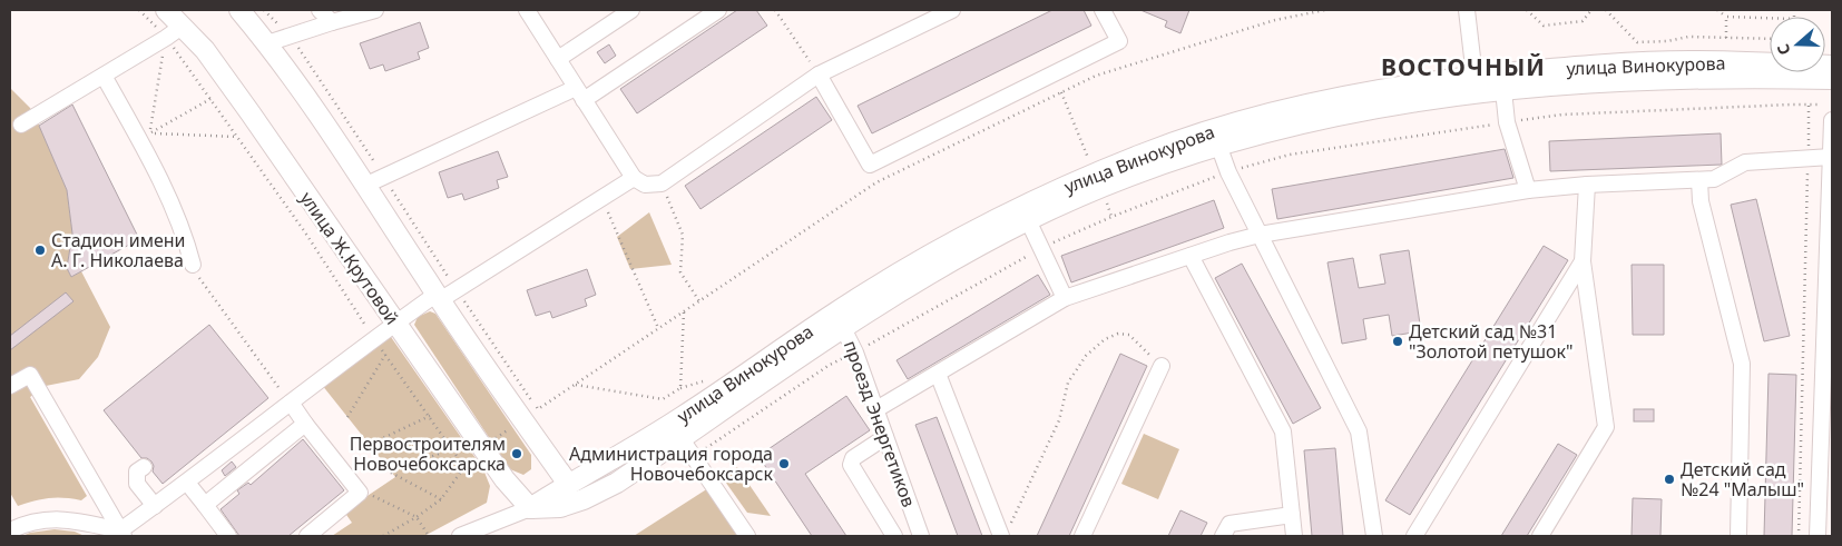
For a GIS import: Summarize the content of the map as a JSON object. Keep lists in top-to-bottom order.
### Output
{
  "streets": {
    "main road": ["улица Винокурова", "улица Ж.Крутовой"],
    "street": ["проезд Энергетиков"]
  },
  "crossings": [
    ["улица Винокурова", "улица Ж.Крутовой"],
    ["улица Винокурова", "проезд Энергетиков"]
  ],
  "districts": ["ВОСТОЧНЫЙ"],
  "places": [
    "Стадион имени А. Г. Николаева",
    "Детский сад №31 \"Золотой петушок\"",
    "Первостроителям Новочебоксарска",
    "Администрация города Новочебоксарск",
    "Детский сад №24 \"Малыш\""
  ],
  "north": "left"
}
